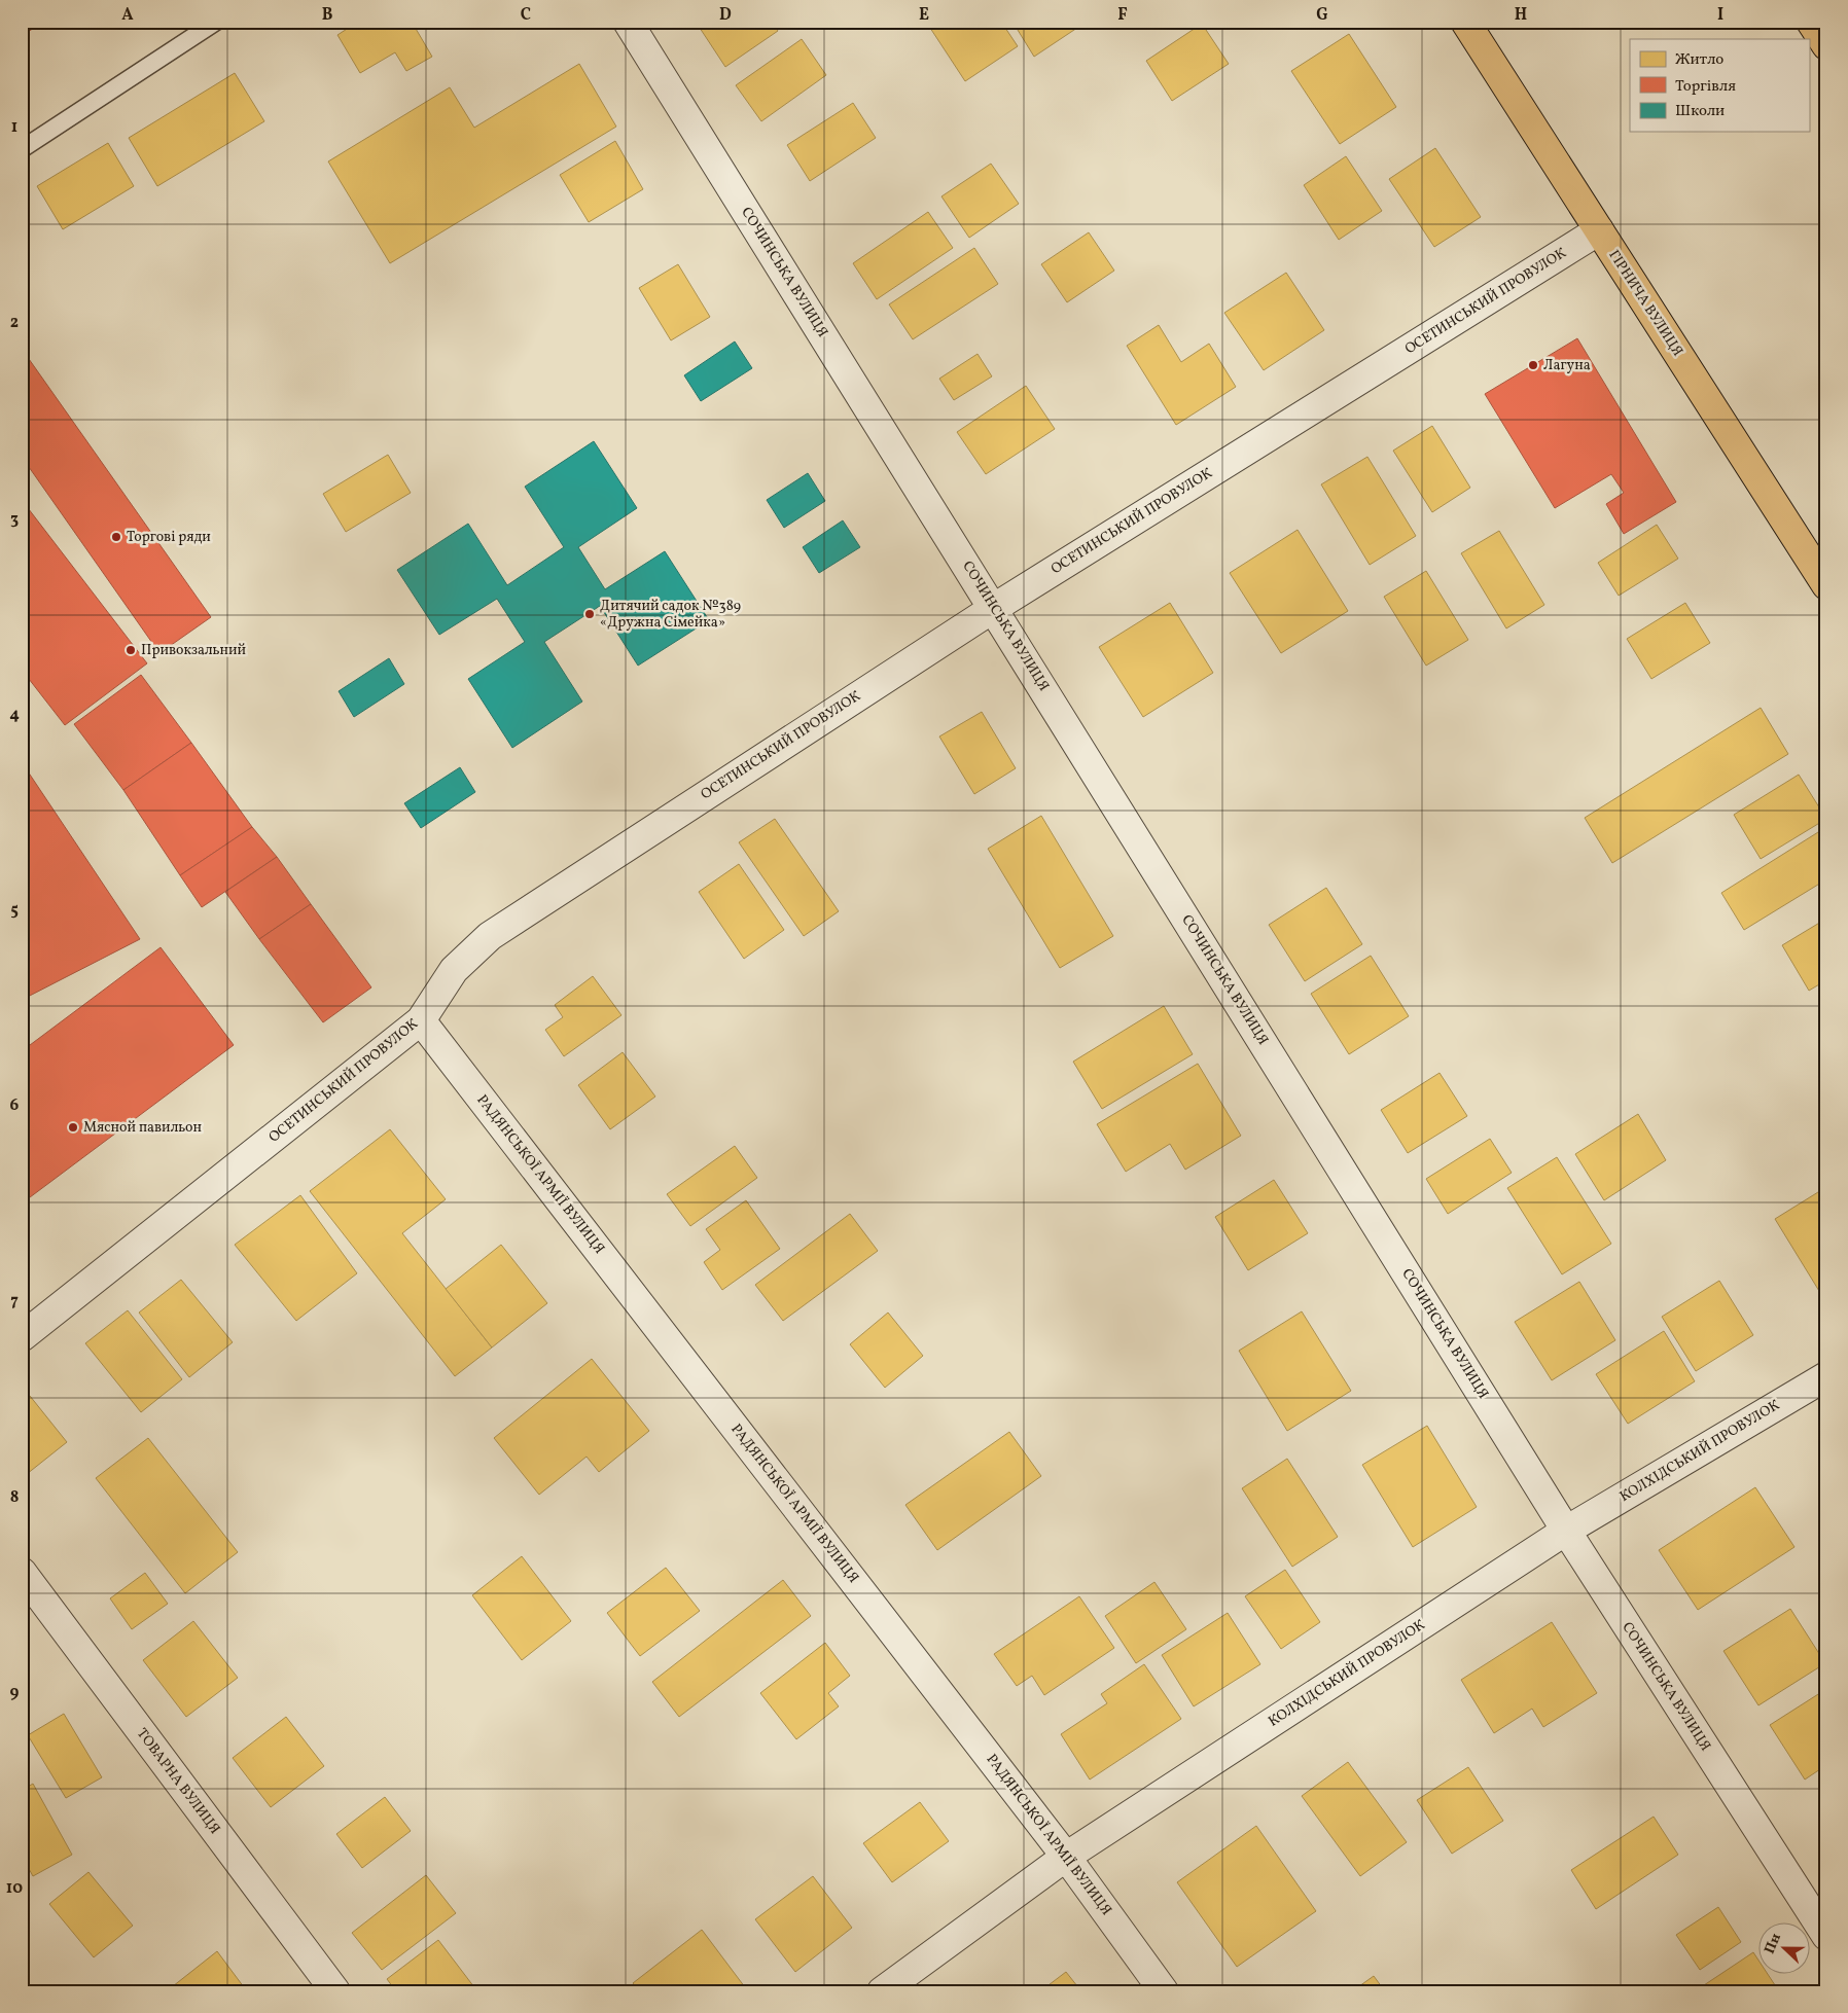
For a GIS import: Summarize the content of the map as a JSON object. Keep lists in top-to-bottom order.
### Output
{
  "streets": {
    "main road": ["ГІРНИЧА ВУЛИЦЯ"],
    "street": [
      "СОЧИНСЬКА ВУЛИЦЯ",
      "ОСЕТИНСЬКИЙ ПРОВУЛОК",
      "РАДЯНСЬКОЇ АРМІЇ ВУЛИЦЯ",
      "КОЛХІДСЬКИЙ ПРОВУЛОК",
      "ТОВАРНА ВУЛИЦЯ"
    ]
  },
  "crossings": [
    ["СОЧИНСЬКА ВУЛИЦЯ", "ОСЕТИНСЬКИЙ ПРОВУЛОК"],
    ["СОЧИНСЬКА ВУЛИЦЯ", "КОЛХІДСЬКИЙ ПРОВУЛОК"],
    ["ОСЕТИНСЬКИЙ ПРОВУЛОК", "ГІРНИЧА ВУЛИЦЯ"],
    ["ОСЕТИНСЬКИЙ ПРОВУЛОК", "РАДЯНСЬКОЇ АРМІЇ ВУЛИЦЯ"],
    ["РАДЯНСЬКОЇ АРМІЇ ВУЛИЦЯ", "КОЛХІДСЬКИЙ ПРОВУЛОК"]
  ],
  "places": [
    "Лагуна",
    "Торгові ряди",
    "Дитячий садок №389 «Дружна Сімейка»",
    "Привокзальний",
    "Мясной павильон"
  ],
  "legend": ["Житло", "Торгівля", "Школи"],
  "north": "left",
  "grid": {
    "columns": [
      "A",
      "B",
      "C",
      "D",
      "E",
      "F",
      "G",
      "H",
      "I"
    ],
    "rows": [
      "1",
      "2",
      "3",
      "4",
      "5",
      "6",
      "7",
      "8",
      "9",
      "10"
    ]
  }
}
